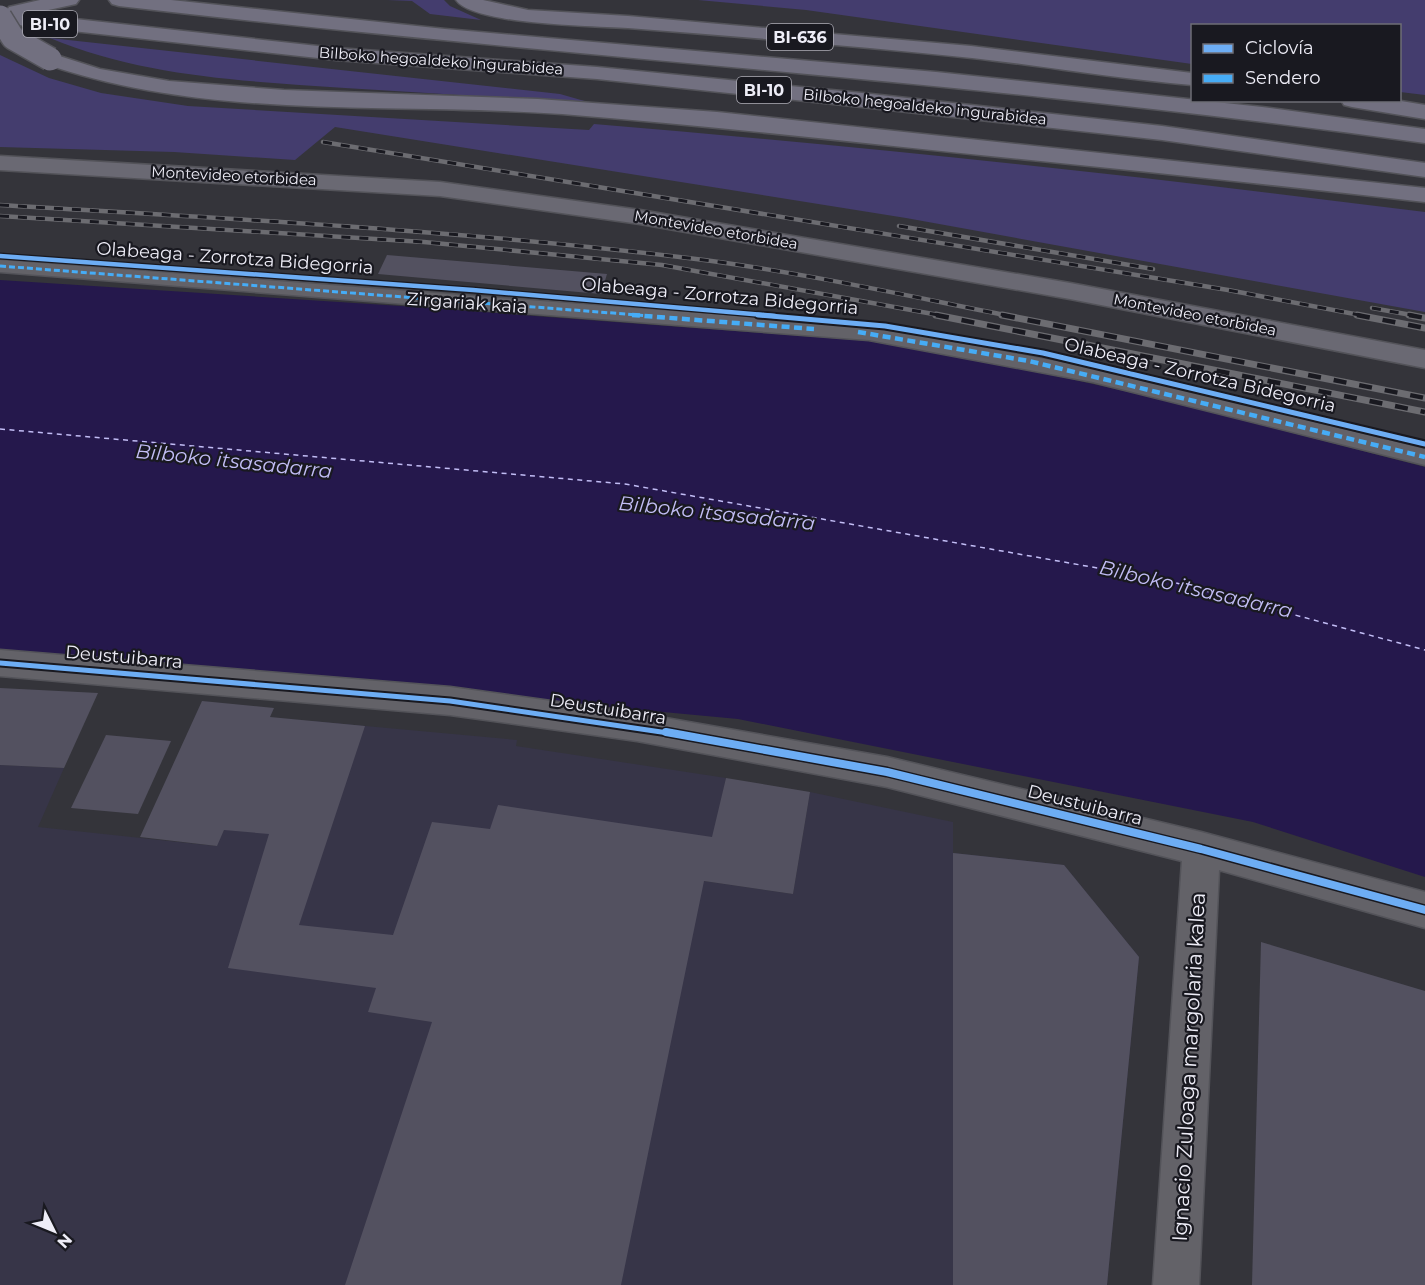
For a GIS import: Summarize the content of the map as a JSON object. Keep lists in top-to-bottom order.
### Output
{
  "streets": {
    "highway": ["BI-10", "BI-636", "Bilboko hegoaldeko ingurabidea"],
    "main road": ["Montevideo etorbidea"],
    "street": ["Zirgariak kaia", "Deustuibarra", "Ignacio Zuloaga margolaria kalea"],
    "cycle path": ["Olabeaga - Zorrotza Bidegorria"]
  },
  "crossings": [
    ["Deustuibarra", "Ignacio Zuloaga margolaria kalea"]
  ],
  "water": ["Bilboko itsasadarra"],
  "legend": ["Ciclovía", "Sendero"],
  "north": "bottom right"
}
